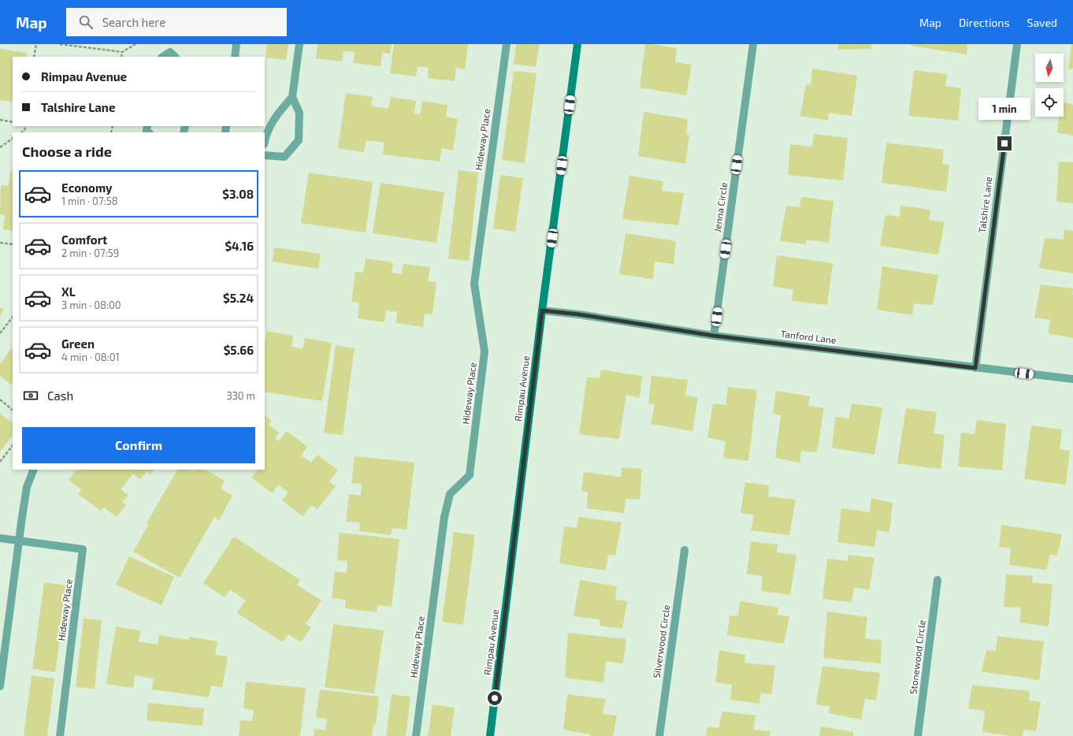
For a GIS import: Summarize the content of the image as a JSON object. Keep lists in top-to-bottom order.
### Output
{
  "streets": {
    "main road": ["Rimpau Avenue"],
    "street": [
      "Hideway Place",
      "Talshire Lane",
      "Jenna Circle",
      "Tanford Lane",
      "Silverwood Circle",
      "Stonewood Circle"
    ]
  },
  "crossings": [
    ["Talshire Lane", "Tanford Lane"],
    ["Jenna Circle", "Tanford Lane"],
    ["Tanford Lane", "Rimpau Avenue"]
  ],
  "north": "bottom",
  "page": {
    "header": "Map",
    "search": "Search here",
    "nav": ["Map", "Directions", "Saved"],
    "banner": ["Rimpau Avenue", "Talshire Lane"],
    "bubble": "1 min",
    "heading": "Choose a ride",
    "list": [
      {
        "name": "Economy",
        "note": "1 min · 07:58",
        "value": "$3.08"
      },
      {
        "name": "Comfort",
        "note": "2 min · 07:59",
        "value": "$4.16"
      },
      {
        "name": "XL",
        "note": "3 min · 08:00",
        "value": "$5.24"
      },
      {
        "name": "Green",
        "note": "4 min · 08:01",
        "value": "$5.66"
      }
    ],
    "pay": ["Cash", "330 m"],
    "buttons": "Confirm"
  }
}
